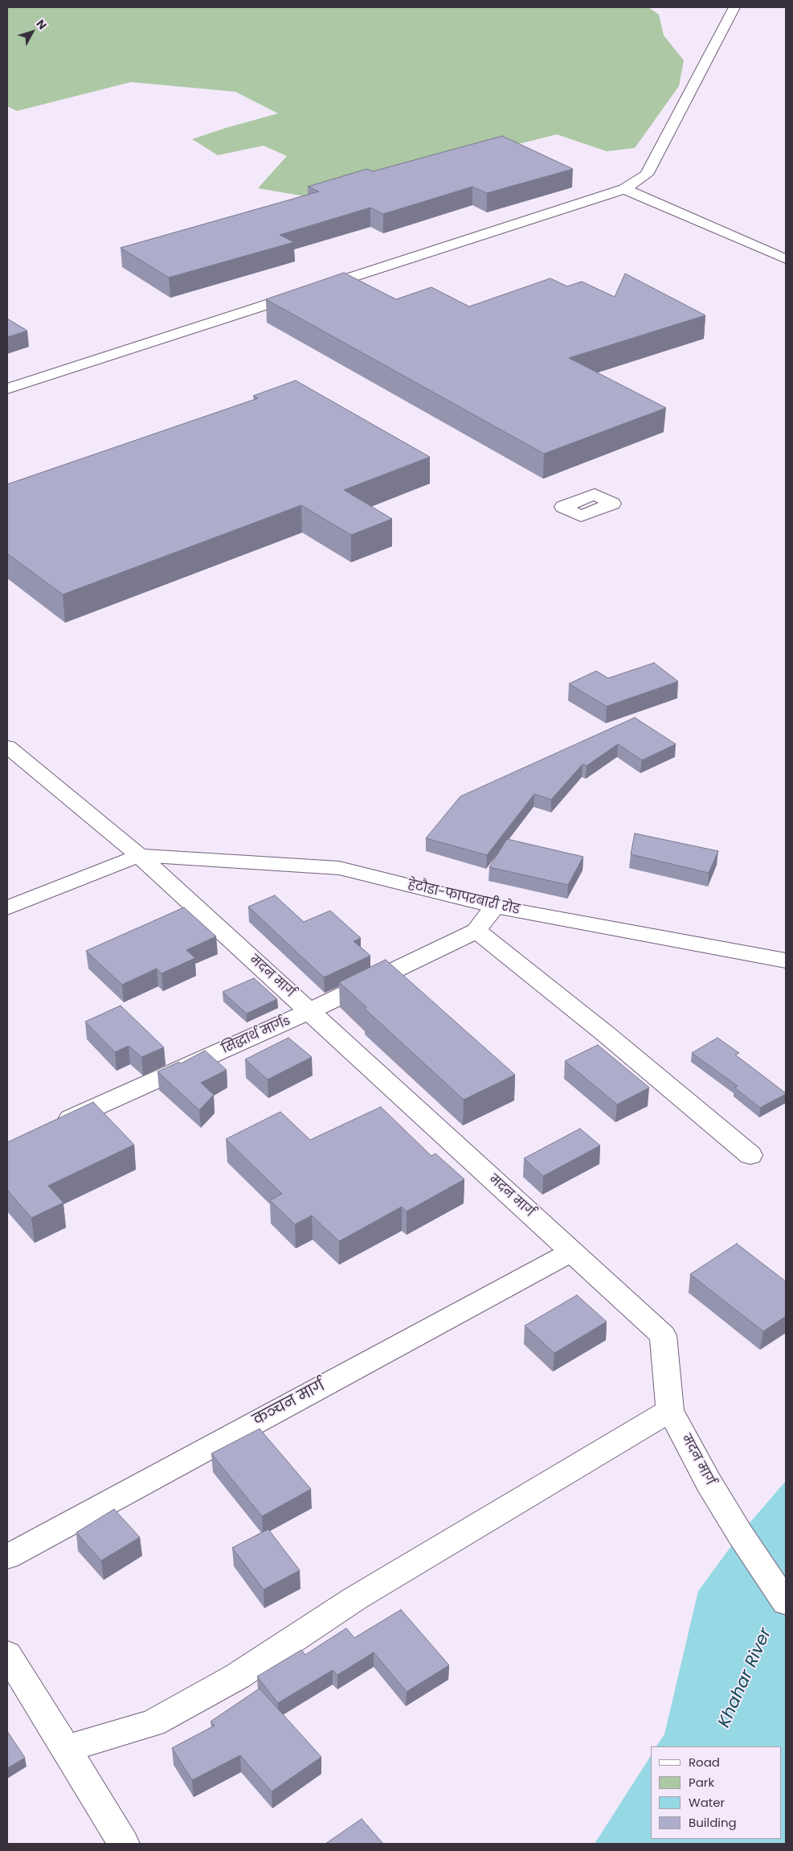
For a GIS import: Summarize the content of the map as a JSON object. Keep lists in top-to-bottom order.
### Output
{
  "streets": {
    "main road": [
      "हेटौडा-फापरबारी रोड",
      "मदन मार्ग",
      "सिद्धार्थ मार्गs",
      "कञ्चन मार्ग"
    ]
  },
  "crossings": [
    ["हेटौडा-फापरबारी रोड", "मदन मार्ग"],
    ["हेटौडा-फापरबारी रोड", "सिद्धार्थ मार्गs"],
    ["मदन मार्ग", "सिद्धार्थ मार्गs"],
    ["मदन मार्ग", "कञ्चन मार्ग"]
  ],
  "water": ["Khahar River"],
  "legend": [
    "Road",
    "Park",
    "Water",
    "Building"
  ],
  "north": "top right"
}
